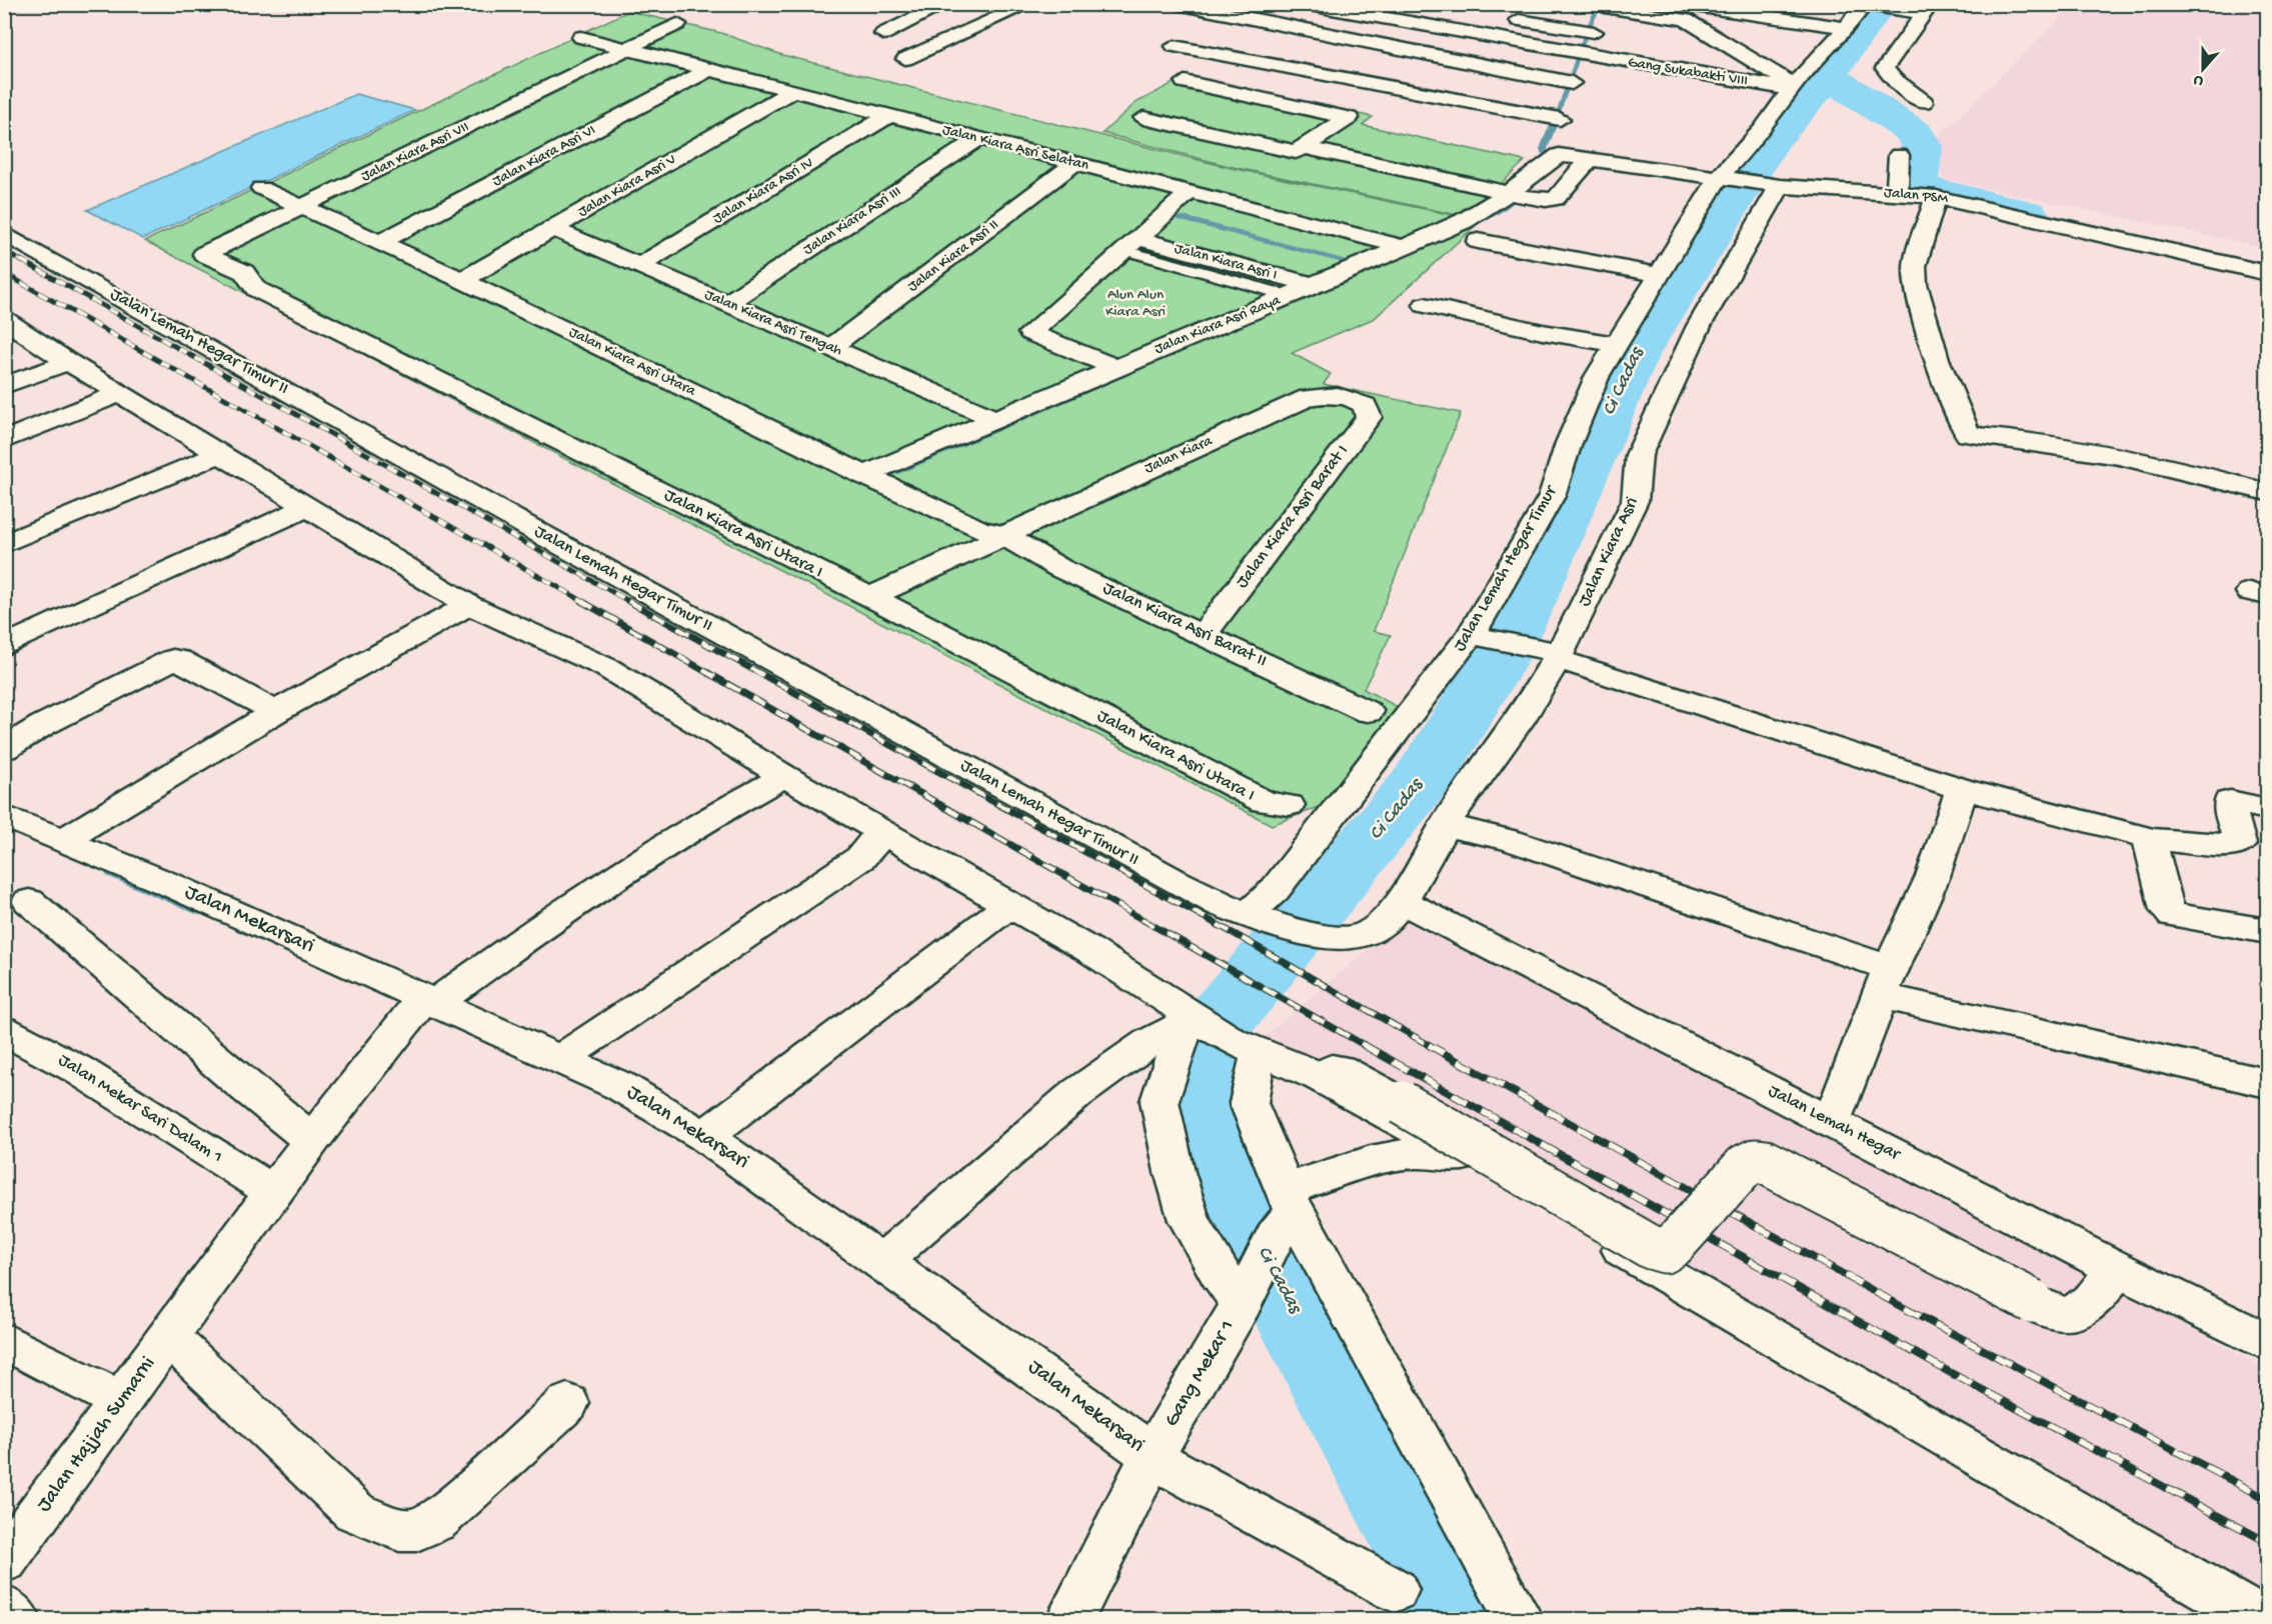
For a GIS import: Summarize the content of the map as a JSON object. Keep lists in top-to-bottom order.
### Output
{
  "streets": {
    "street": [
      "Gang Sukabakti VIII",
      "Jalan Kiara Asri Selatan",
      "Jalan Kiara Asri VII",
      "Jalan Kiara Asri VI",
      "Jalan Kiara Asri V",
      "Jalan Kiara Asri IV",
      "Jalan PSM",
      "Jalan Kiara Asri III",
      "Jalan Kiara Asri II",
      "Jalan Kiara Asri I",
      "Jalan Kiara Asri Tengah",
      "Jalan Kiara Asri Raya",
      "Jalan Lemah Hegar Timur II",
      "Jalan Kiara Asri Utara",
      "Jalan Kiara",
      "Jalan Kiara Asri Barat I",
      "Jalan Kiara Asri Utara I",
      "Jalan Kiara Asri",
      "Jalan Lemah Hegar Timur",
      "Jalan Kiara Asri Barat II",
      "Jalan Mekarsari",
      "Jalan Mekar Sari Dalam 1",
      "Jalan Lemah Hegar",
      "Gang Mekar 1",
      "Jalan Hajjah Sumarni"
    ]
  },
  "crossings": [
    ["Gang Sukabakti VIII", "Jalan Lemah Hegar Timur"],
    ["Jalan Kiara Asri Selatan", "Jalan Kiara Asri VII"],
    ["Jalan Kiara Asri Selatan", "Jalan Kiara Asri VI"],
    ["Jalan Kiara Asri Selatan", "Jalan Kiara Asri V"],
    ["Jalan Kiara Asri Selatan", "Jalan Kiara Asri IV"],
    ["Jalan Kiara Asri Selatan", "Jalan Kiara Asri III"],
    ["Jalan Kiara Asri Selatan", "Jalan Kiara Asri II"],
    ["Jalan Kiara Asri Selatan", "Jalan Kiara Asri Raya"],
    ["Jalan Kiara Asri VII", "Jalan Kiara Asri Utara"],
    ["Jalan Kiara Asri VII", "Jalan Kiara Asri Utara I"],
    ["Jalan Kiara Asri VI", "Jalan Kiara Asri Utara"],
    ["Jalan Kiara Asri V", "Jalan Kiara Asri Tengah"],
    ["Jalan Kiara Asri V", "Jalan Kiara Asri Utara"],
    ["Jalan Kiara Asri IV", "Jalan Kiara Asri Tengah"],
    ["Jalan PSM", "Jalan Kiara Asri Raya"],
    ["Jalan PSM", "Jalan Kiara Asri"],
    ["Jalan PSM", "Jalan Lemah Hegar Timur"],
    ["Jalan Kiara Asri III", "Jalan Kiara Asri Tengah"],
    ["Jalan Kiara Asri II", "Jalan Kiara Asri Tengah"],
    ["Jalan Kiara Asri I", "Jalan Kiara Asri Raya"],
    ["Jalan Kiara Asri Tengah", "Jalan Kiara Asri Raya"],
    ["Jalan Kiara Asri Raya", "Jalan Kiara Asri Utara"],
    ["Jalan Lemah Hegar Timur II", "Jalan Kiara Asri"],
    ["Jalan Lemah Hegar Timur II", "Jalan Lemah Hegar Timur"],
    ["Jalan Kiara Asri Utara", "Jalan Kiara"],
    ["Jalan Kiara Asri Utara", "Jalan Kiara Asri Barat II"],
    ["Jalan Kiara", "Jalan Kiara Asri Barat I"],
    ["Jalan Kiara", "Jalan Kiara Asri Utara I"],
    ["Jalan Kiara", "Jalan Kiara Asri Barat II"],
    ["Jalan Kiara Asri Barat I", "Jalan Kiara Asri Barat II"],
    ["Jalan Kiara Asri", "Jalan Lemah Hegar"],
    ["Jalan Mekarsari", "Gang Mekar 1"],
    ["Jalan Mekarsari", "Jalan Hajjah Sumarni"],
    ["Jalan Mekar Sari Dalam 1", "Jalan Hajjah Sumarni"]
  ],
  "water": ["Ci Cadas"],
  "parks": ["Alun Alun Kiara Asri"],
  "north": "bottom"
}
